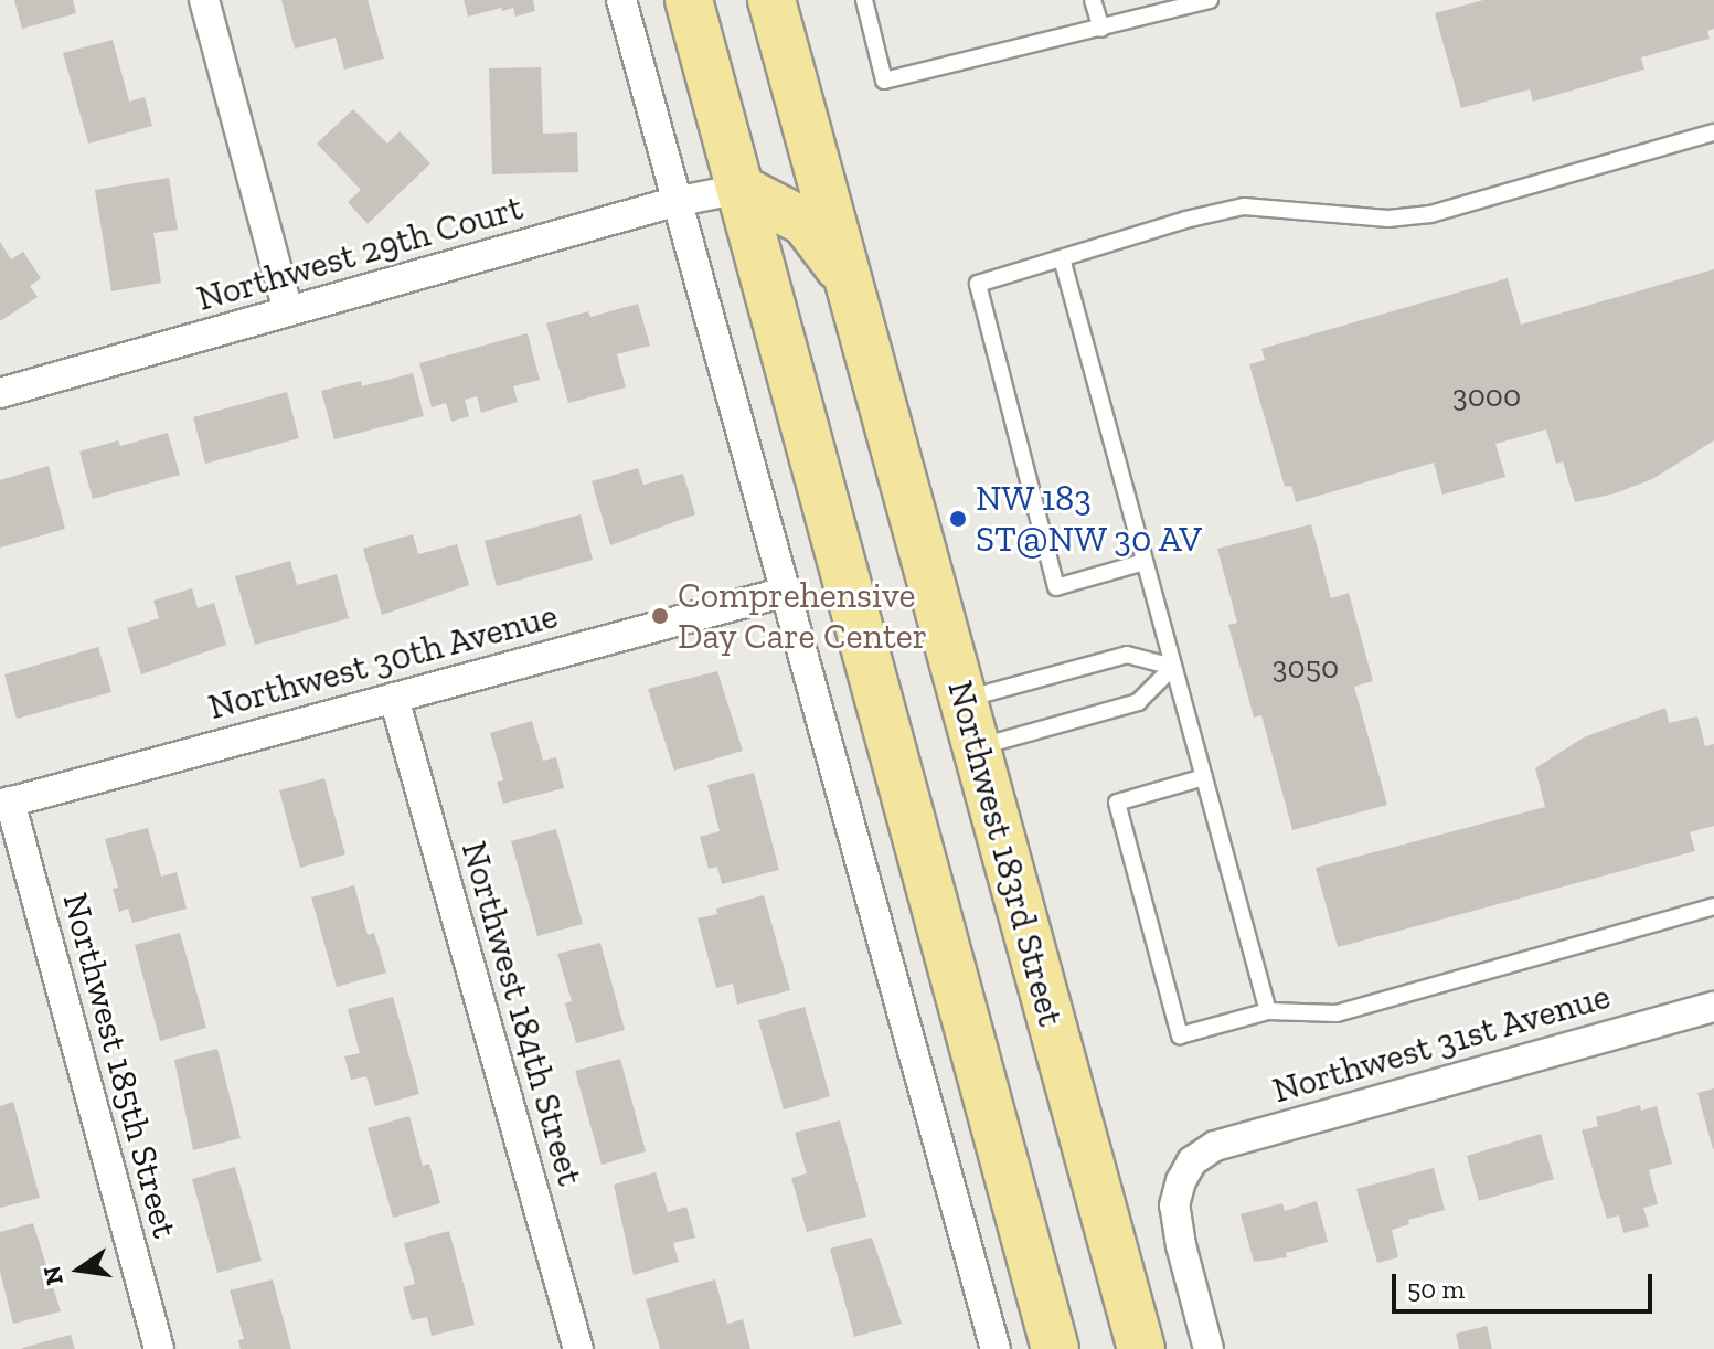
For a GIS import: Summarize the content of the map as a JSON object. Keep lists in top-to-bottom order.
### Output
{
  "streets": {
    "main road": ["Northwest 183rd Street"],
    "street": [
      "Northwest 29th Court",
      "Northwest 30th Avenue",
      "Northwest 184th Street",
      "Northwest 31st Avenue",
      "Northwest 185th Street"
    ]
  },
  "crossings": [
    ["Northwest 30th Avenue", "Northwest 184th Street"],
    ["Northwest 30th Avenue", "Northwest 185th Street"]
  ],
  "places": ["NW 183 ST@NW 30 AV", "Comprehensive Day Care Center"],
  "house_numbers": ["3000", "3050"],
  "scale_bar": "50 m",
  "north": "left"
}
